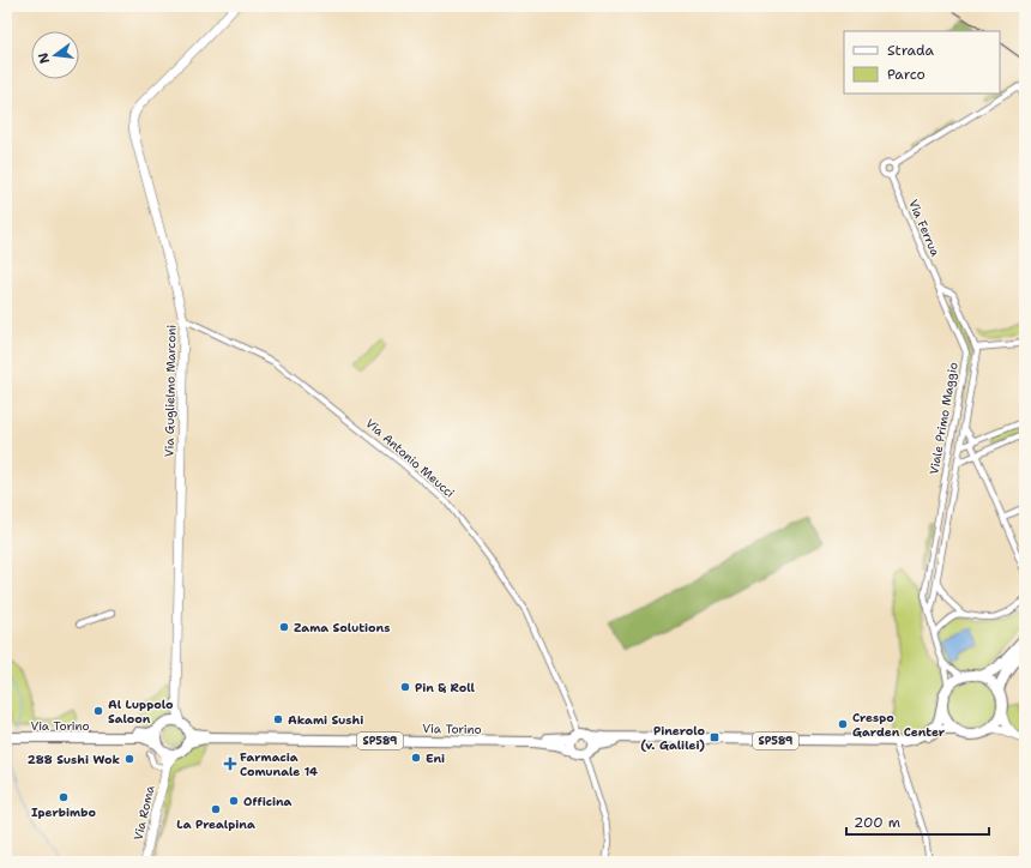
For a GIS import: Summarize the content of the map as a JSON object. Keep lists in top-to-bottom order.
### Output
{
  "streets": {
    "main road": ["Via Torino", "SP589"],
    "street": [
      "Via Ferrua",
      "Via Guglielmo Marconi",
      "Viale Primo Maggio",
      "Via Antonio Meucci",
      "Via Roma"
    ]
  },
  "crossings": [
    ["Via Ferrua", "Viale Primo Maggio"],
    ["Via Guglielmo Marconi", "Via Antonio Meucci"],
    ["Via Guglielmo Marconi", "Via Torino"],
    ["Viale Primo Maggio", "SP589"],
    ["Via Antonio Meucci", "Via Torino"],
    ["Via Antonio Meucci", "SP589"],
    ["Via Torino", "SP589"]
  ],
  "places": {
    "other": [
      "Zama Solutions",
      "Pin & Roll",
      "Al Luppolo Saloon",
      "Akami Sushi",
      "Crespo Garden Center",
      "Eni",
      "288 Sushi Wok",
      "Iperbimbo",
      "Officina",
      "La Prealpina"
    ],
    "transit": ["Pinerolo (v. Galilei)"],
    "health": ["Farmacia Comunale 14"]
  },
  "legend": ["Strada", "Parco"],
  "scale_bar": "200 m",
  "north": "left"
}
